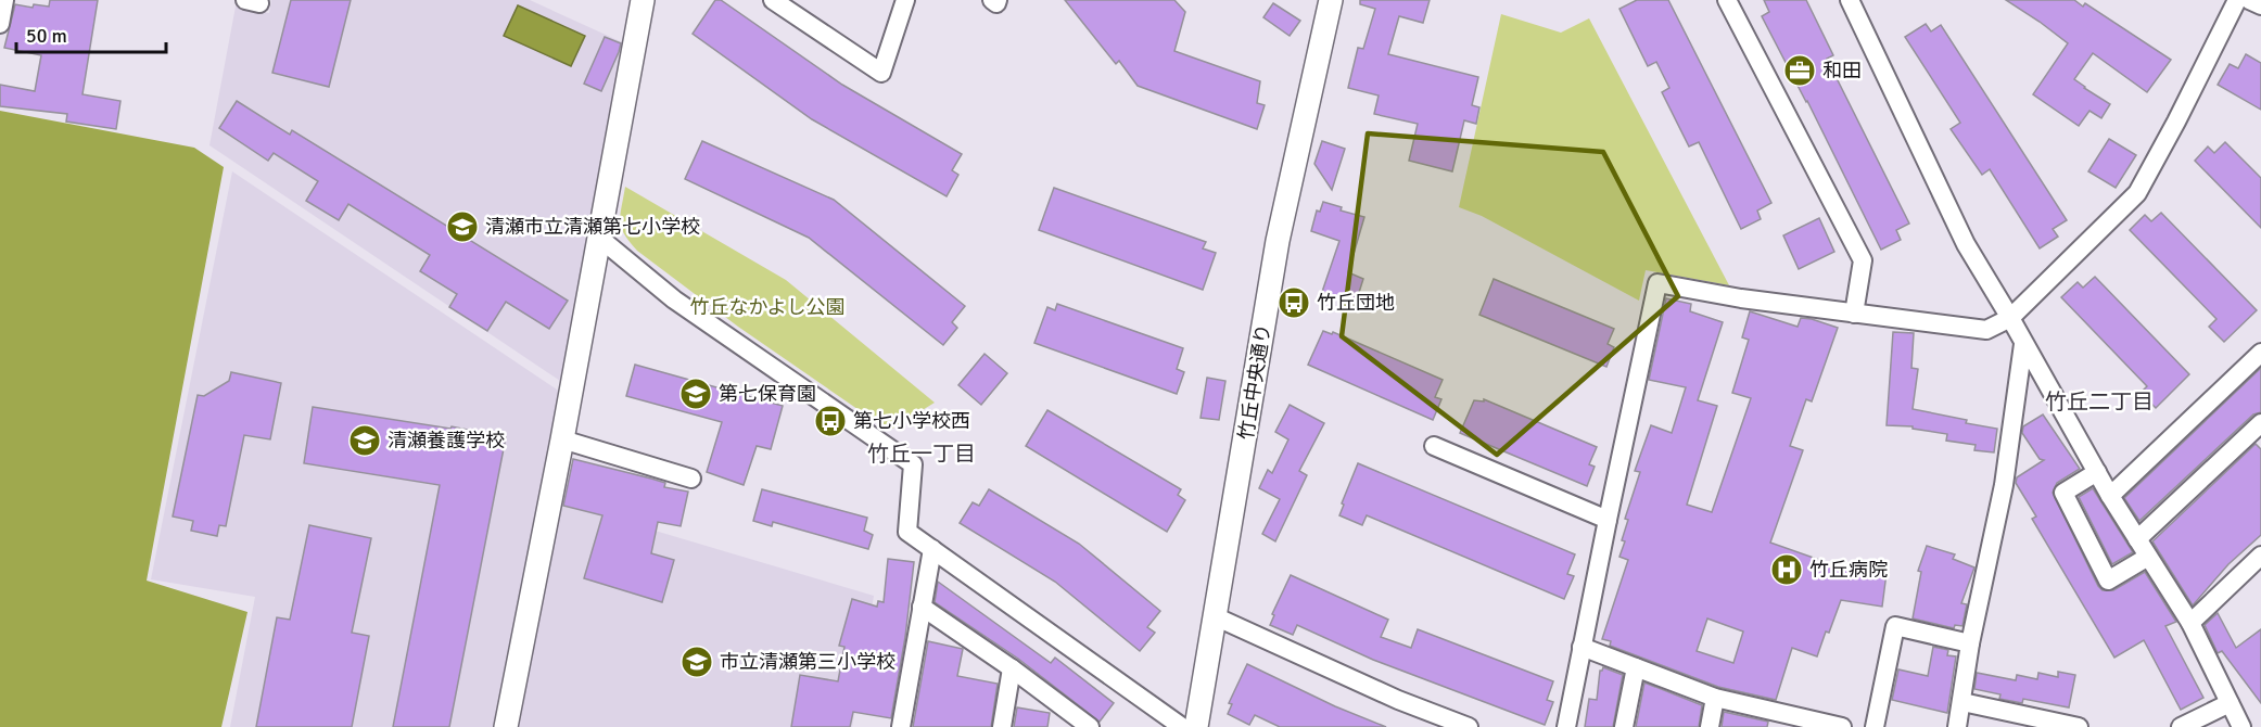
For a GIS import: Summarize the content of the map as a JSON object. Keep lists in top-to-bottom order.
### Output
{
  "streets": {
    "street": ["竹丘中央通り"]
  },
  "districts": ["竹丘二丁目", "竹丘一丁目"],
  "parks": ["竹丘なかよし公園"],
  "places": {
    "office": ["和田"],
    "school or university": [
      "清瀬市立清瀬第七小学校",
      "第七保育園",
      "清瀬養護学校",
      "市立清瀬第三小学校"
    ],
    "bus stop": ["竹丘団地", "第七小学校西"],
    "hospital": ["竹丘病院"]
  },
  "scale_bar": "50 m"
}
